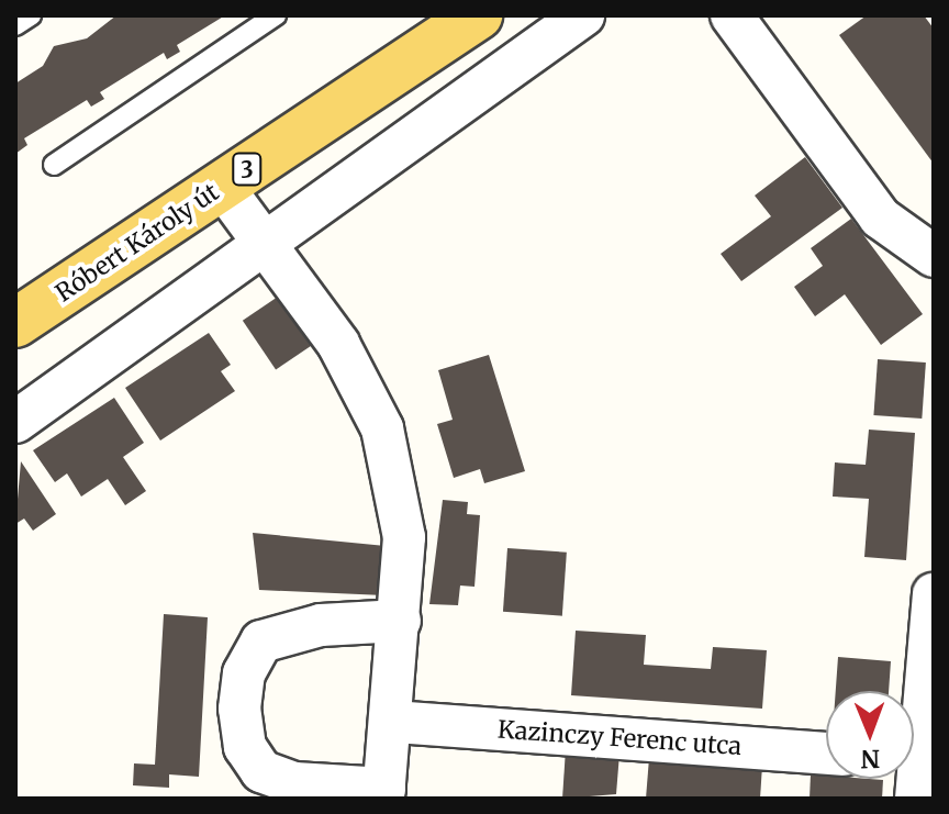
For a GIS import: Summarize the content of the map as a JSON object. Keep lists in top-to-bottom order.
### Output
{
  "streets": {
    "main road": ["3", "Róbert Károly út"],
    "street": ["Kazinczy Ferenc utca"]
  },
  "north": "bottom"
}
